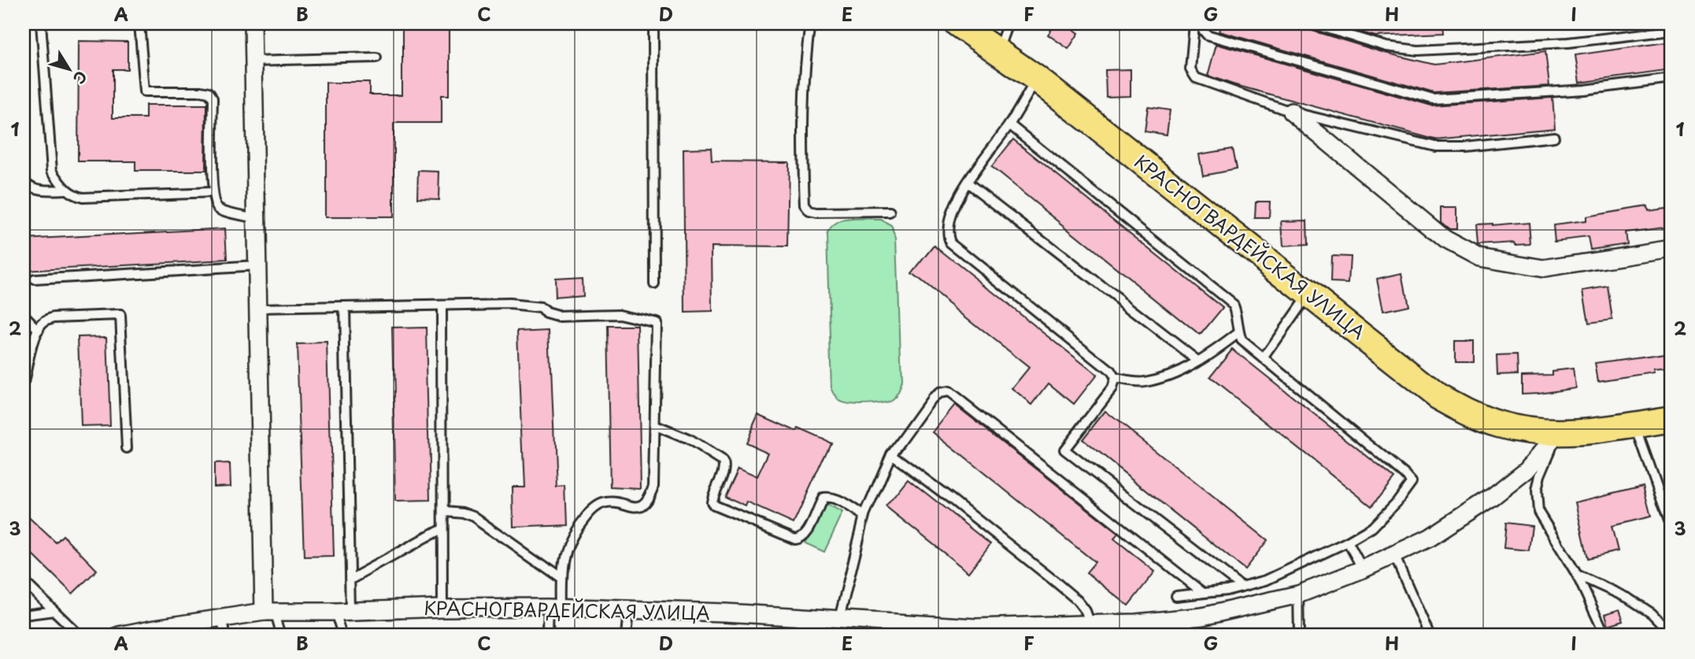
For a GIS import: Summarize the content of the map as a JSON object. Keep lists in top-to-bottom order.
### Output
{
  "streets": {
    "main road": ["КРАСНОГВАРДЕЙСКАЯ УЛИЦА"]
  },
  "north": "bottom right",
  "grid": {
    "columns": [
      "A",
      "B",
      "C",
      "D",
      "E",
      "F",
      "G",
      "H",
      "I"
    ],
    "rows": ["1", "2", "3"]
  }
}
